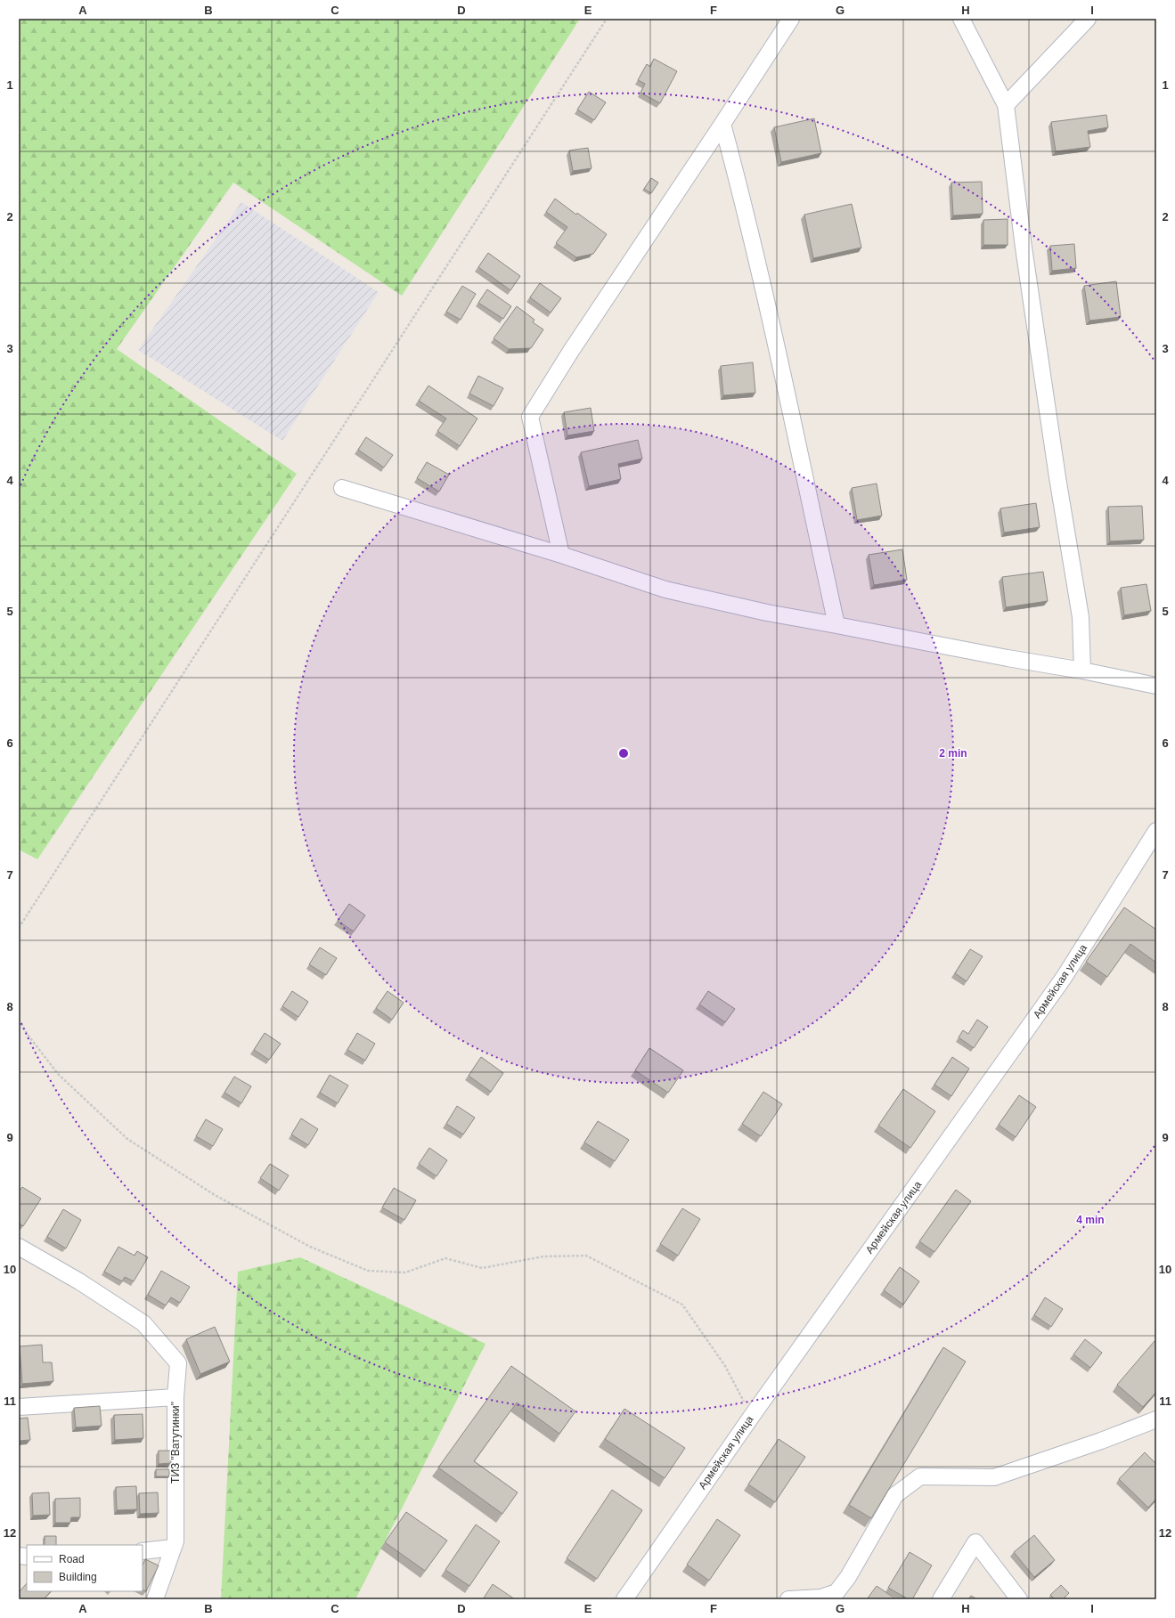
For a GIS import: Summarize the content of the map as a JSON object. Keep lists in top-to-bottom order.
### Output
{
  "streets": {
    "street": ["Армейская улица", "ТИЗ \"Ватутинки\""]
  },
  "legend": ["Road", "Building"],
  "grid": {
    "columns": [
      "A",
      "B",
      "C",
      "D",
      "E",
      "F",
      "G",
      "H",
      "I"
    ],
    "rows": [
      "1",
      "2",
      "3",
      "4",
      "5",
      "6",
      "7",
      "8",
      "9",
      "10",
      "11",
      "12"
    ]
  },
  "rings": ["2 min", "4 min"]
}
